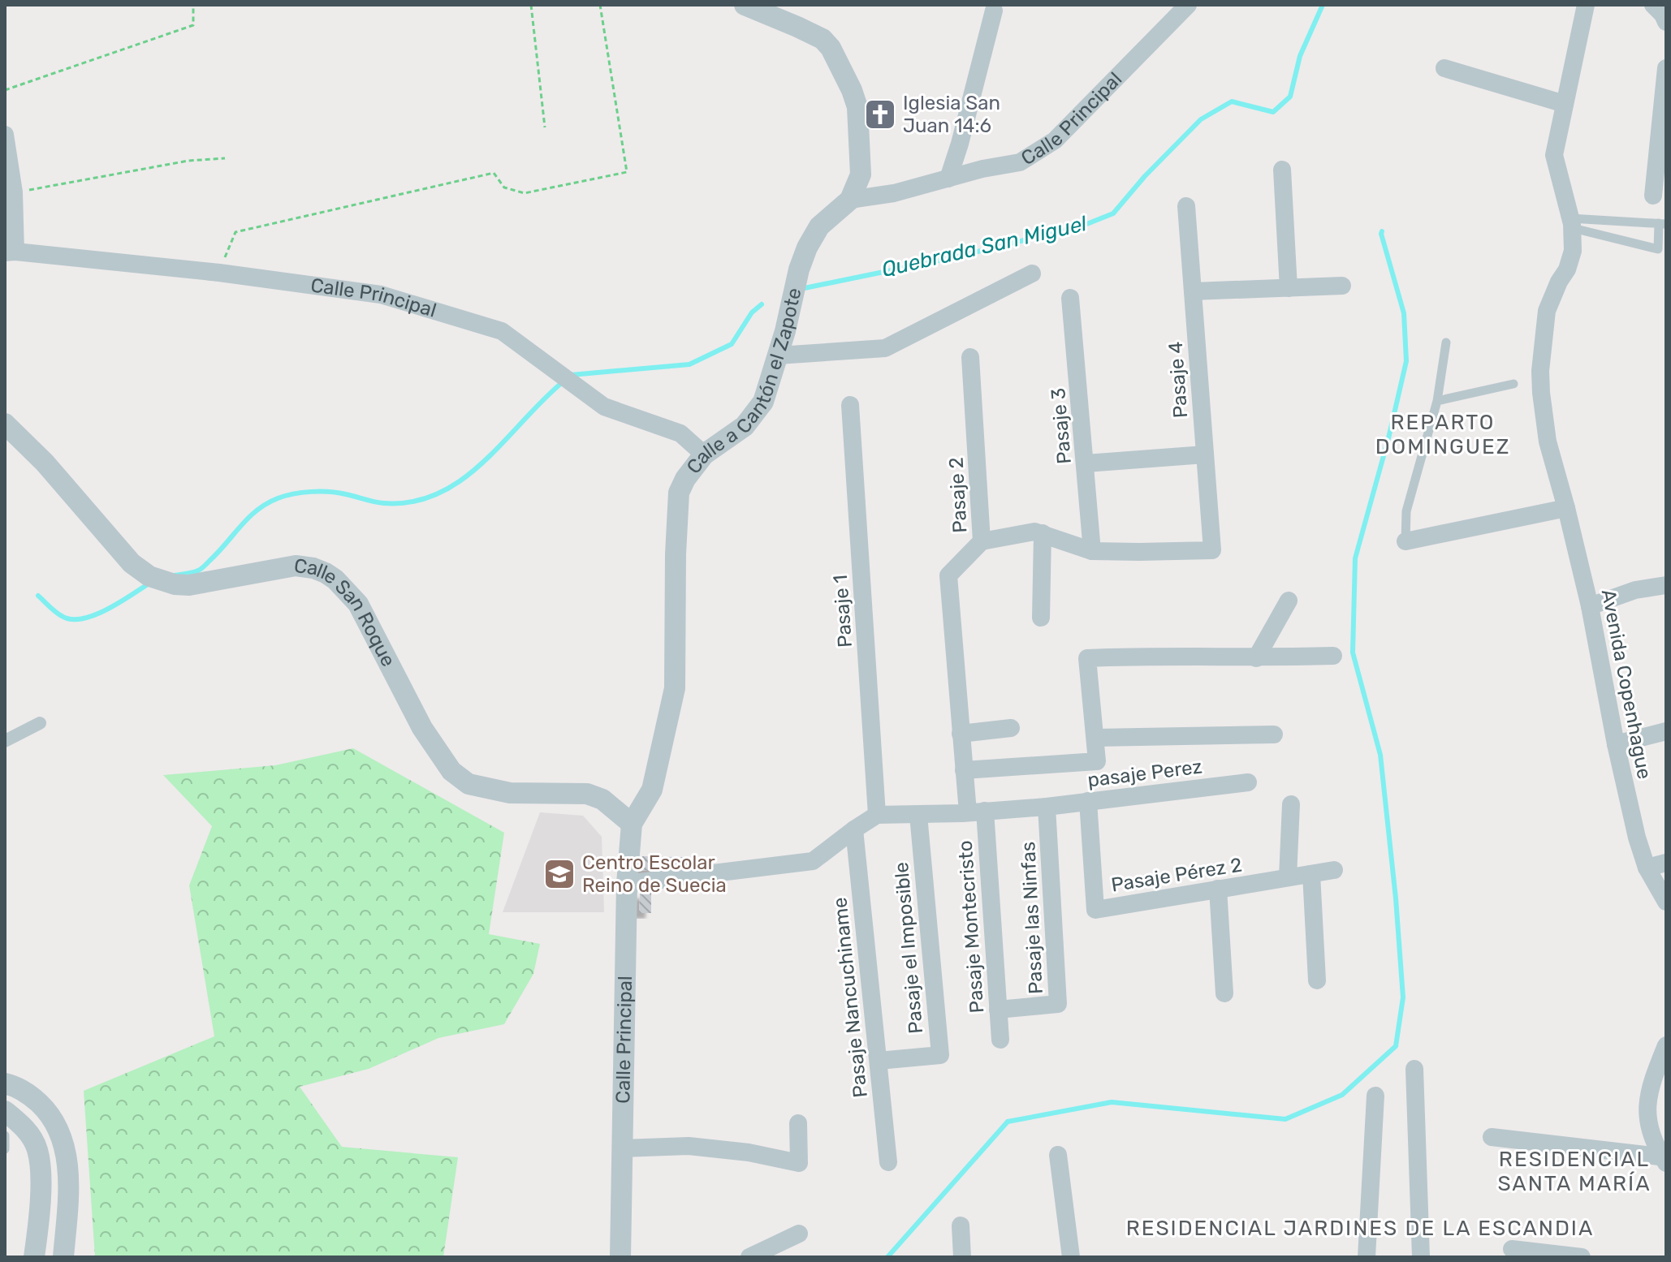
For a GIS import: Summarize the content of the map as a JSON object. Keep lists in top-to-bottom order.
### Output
{
  "streets": {
    "street": [
      "Calle Principal",
      "Calle a Cantón el Zapote",
      "Pasaje 4",
      "Pasaje 3",
      "Pasaje 2",
      "Pasaje 1",
      "Calle San Roque",
      "Avenida Copenhague",
      "pasaje Perez",
      "Pasaje Pérez 2",
      "Pasaje las Ninfas",
      "Pasaje Montecristo",
      "Pasaje el Imposible",
      "Pasaje Nancuchiname"
    ]
  },
  "crossings": [
    ["Calle Principal", "Calle a Cantón el Zapote"],
    ["Calle Principal", "Calle San Roque"],
    ["Calle a Cantón el Zapote", "Calle San Roque"],
    ["Pasaje 4", "Pasaje 3"],
    ["Pasaje 2", "pasaje Perez"],
    ["Pasaje 2", "Pasaje Montecristo"],
    ["Pasaje 1", "pasaje Perez"],
    ["pasaje Perez", "Pasaje Pérez 2"],
    ["pasaje Perez", "Pasaje las Ninfas"],
    ["pasaje Perez", "Pasaje Montecristo"],
    ["pasaje Perez", "Pasaje el Imposible"],
    ["Pasaje las Ninfas", "Pasaje Montecristo"],
    ["Pasaje el Imposible", "Pasaje Nancuchiname"]
  ],
  "districts": ["REPARTO DOMINGUEZ", "RESIDENCIAL SANTA MARÍA", "RESIDENCIAL JARDINES DE LA ESCANDIA"],
  "water": ["Quebrada San Miguel"],
  "places": {
    "church": ["Iglesia San Juan 14:6"],
    "school or university": ["Centro Escolar Reino de Suecia"]
  }
}
